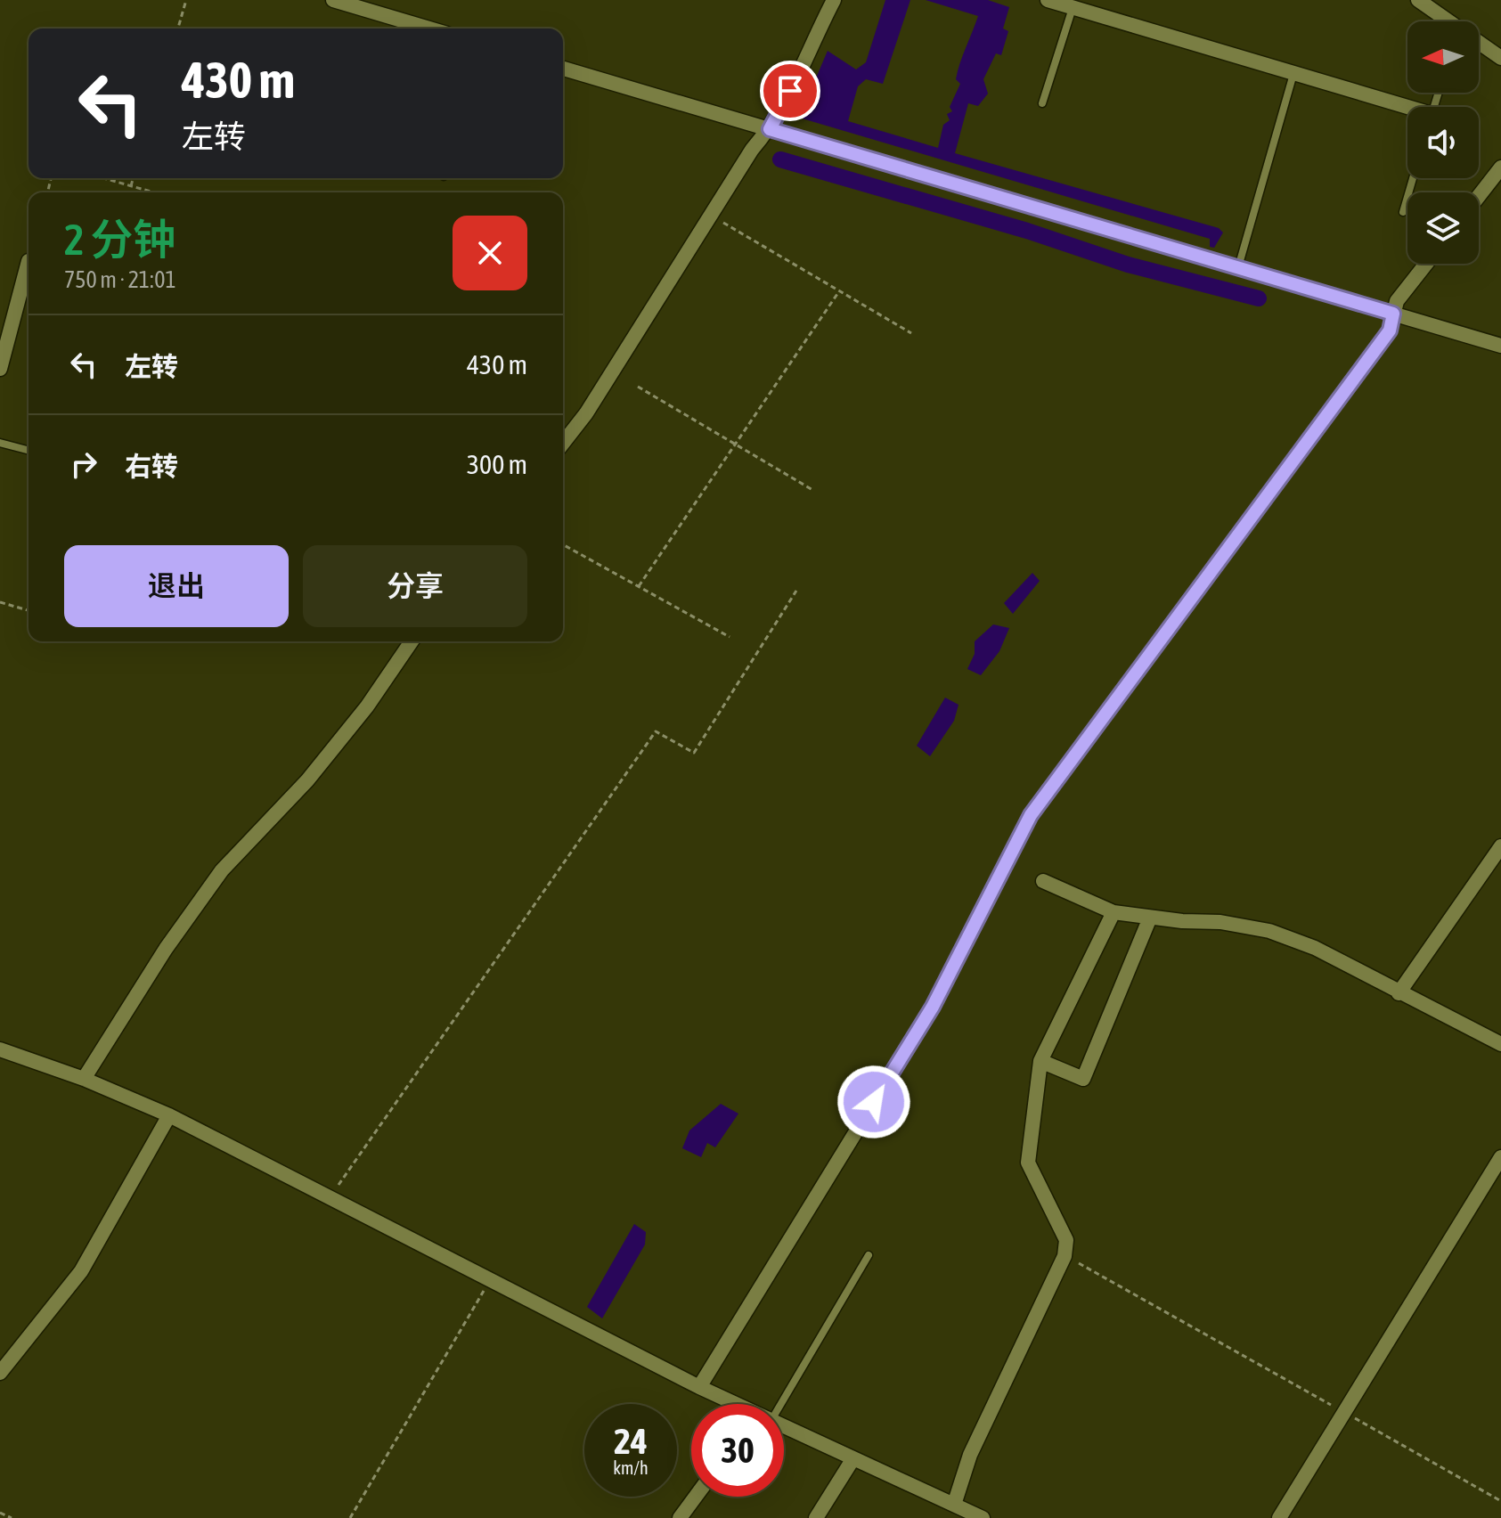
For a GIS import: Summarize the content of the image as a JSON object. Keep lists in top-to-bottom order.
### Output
{
  "north": "left",
  "page": {
    "turn": ["430 m", "左转"],
    "heading": ["2 分钟", "750 m · 21:01"],
    "list": [
      {
        "name": "左转",
        "value": "430 m"
      },
      {
        "name": "右转",
        "value": "300 m"
      }
    ],
    "buttons": ["退出", "分享"],
    "speed": "24 km/h",
    "limit": "30"
  }
}
